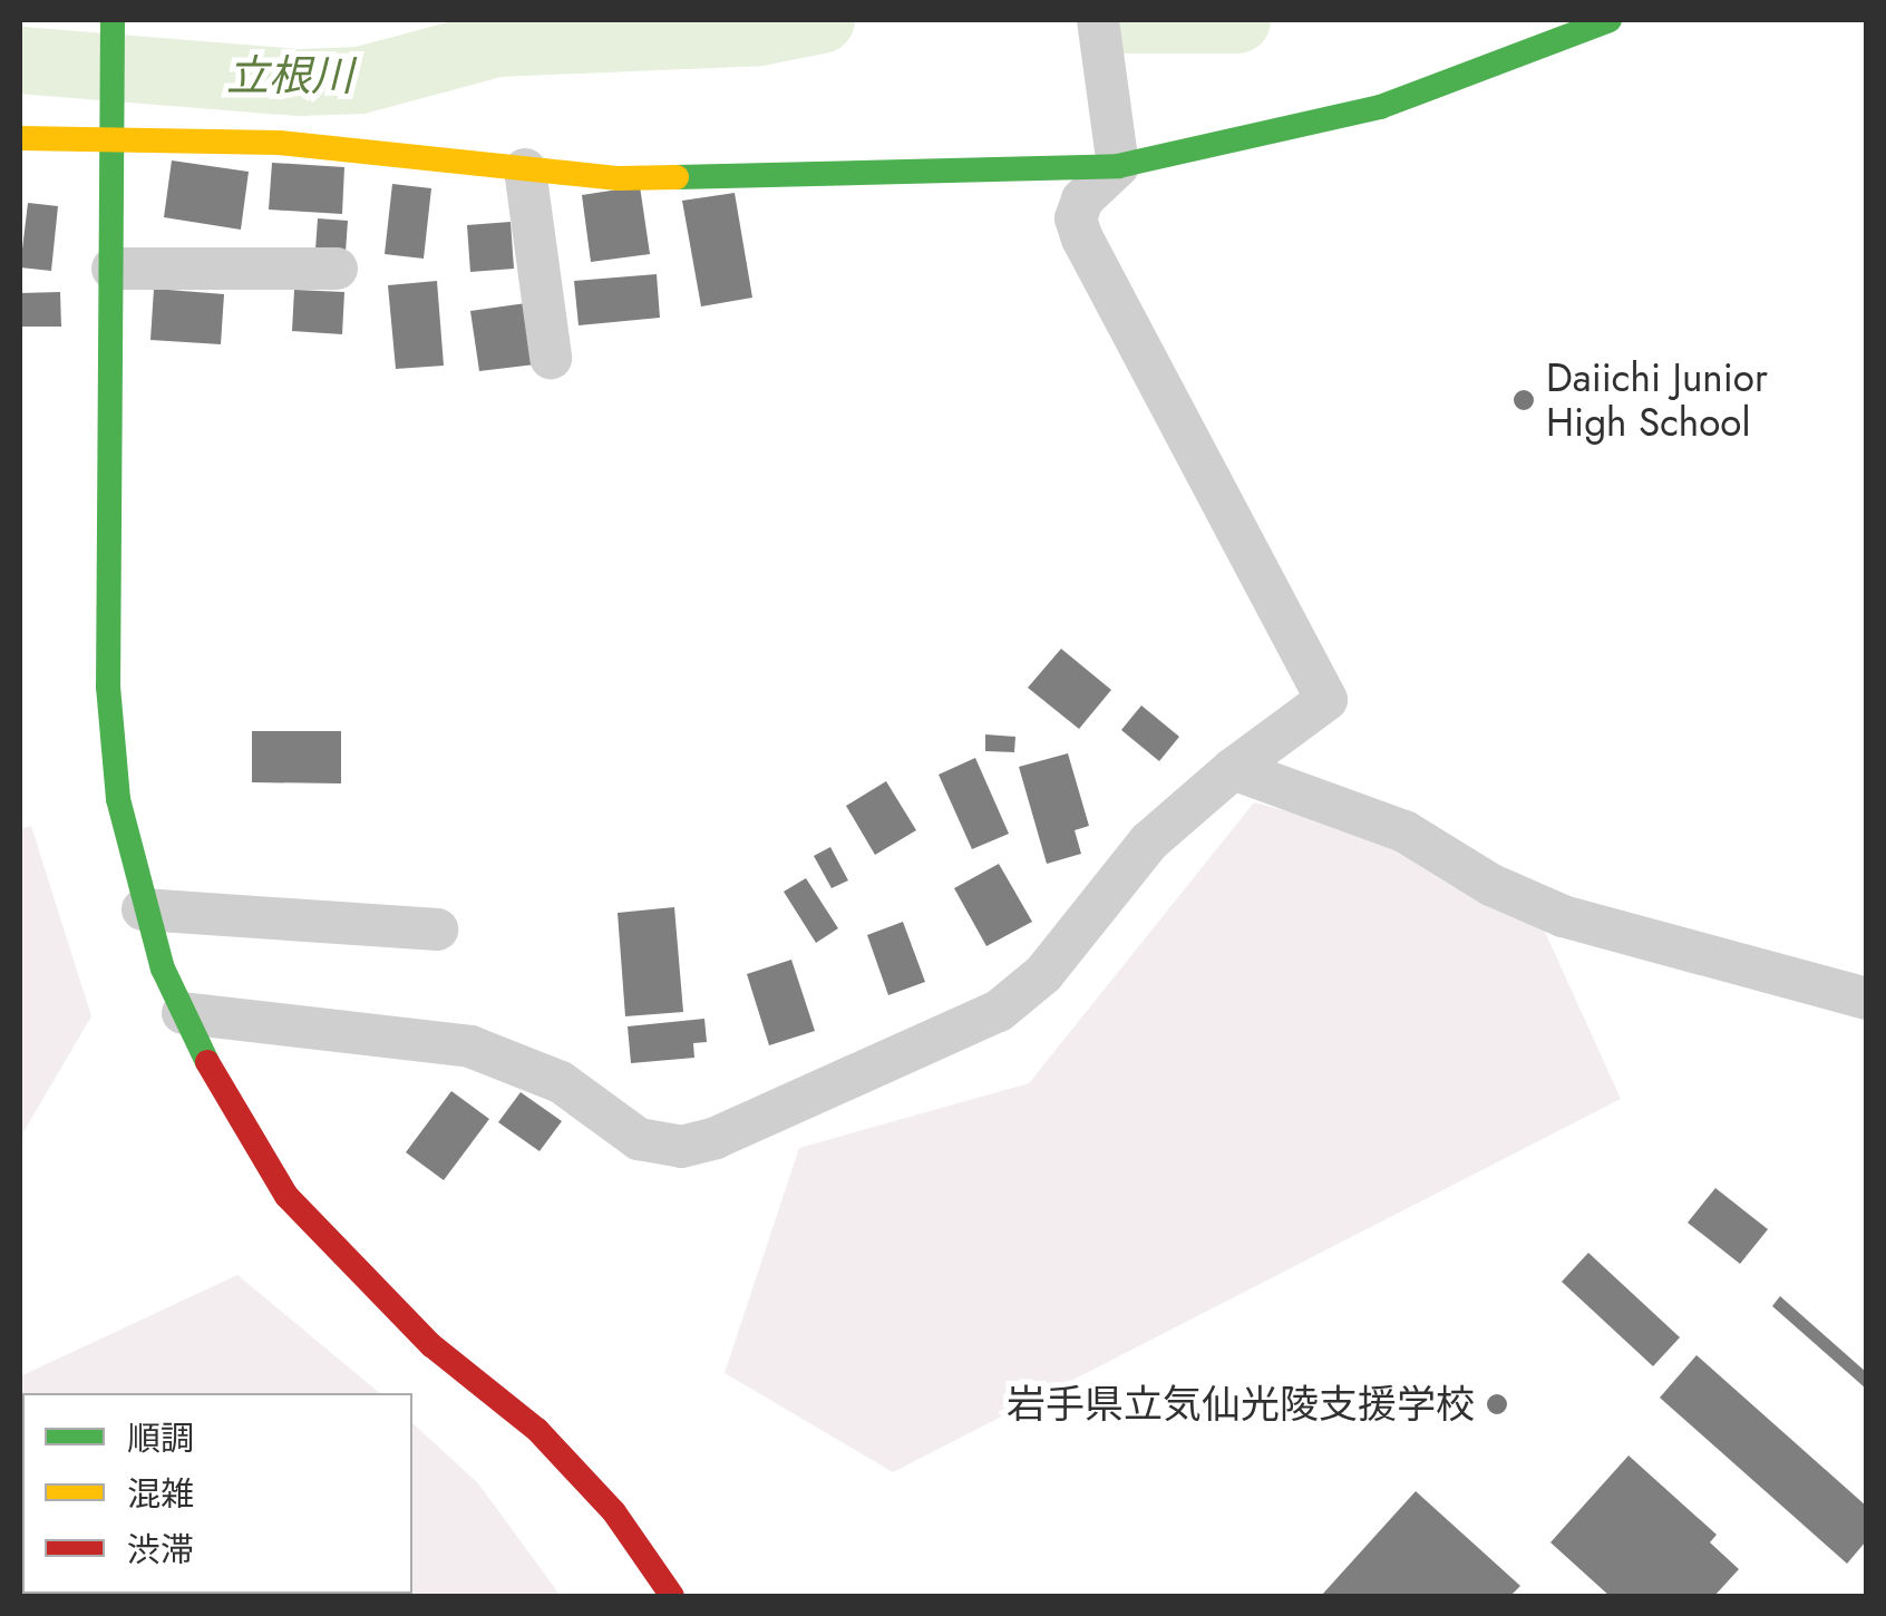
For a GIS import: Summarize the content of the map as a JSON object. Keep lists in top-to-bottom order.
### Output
{
  "water": ["立根川"],
  "places": ["Daiichi Junior High School", "岩手県立気仙光陵支援学校"],
  "legend": ["順調", "混雑", "渋滞"]
}
